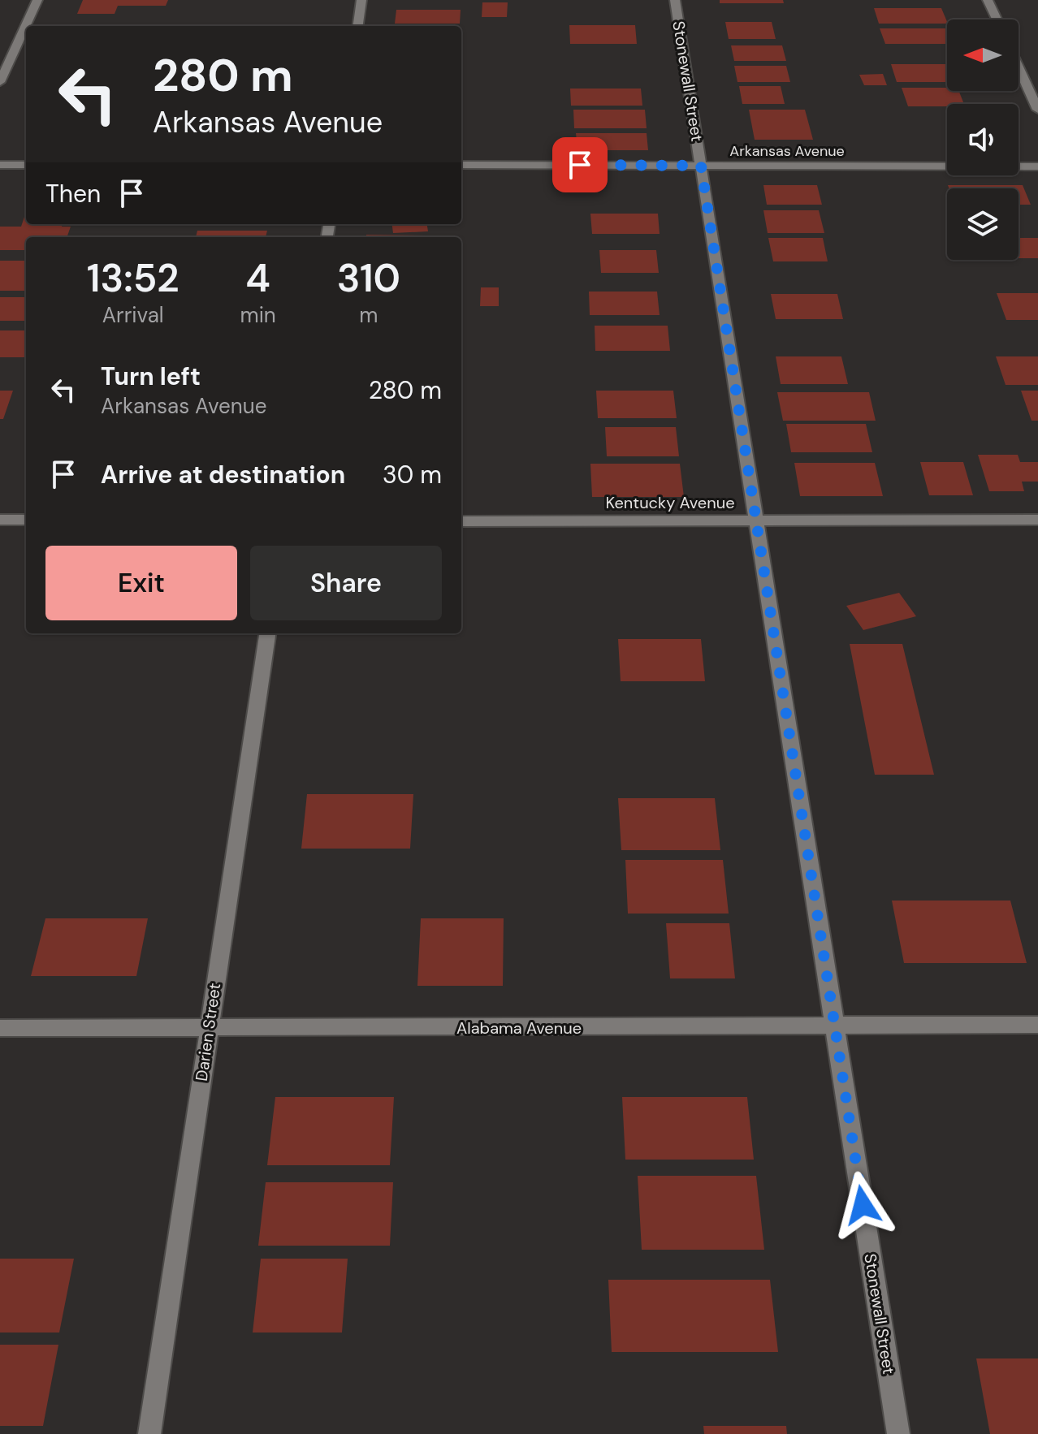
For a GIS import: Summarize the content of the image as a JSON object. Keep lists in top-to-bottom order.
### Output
{
  "streets": {
    "street": [
      "Stonewall Street",
      "Arkansas Avenue",
      "Kentucky Avenue",
      "Alabama Avenue",
      "Darien Street"
    ]
  },
  "crossings": [
    ["Stonewall Street", "Arkansas Avenue"],
    ["Stonewall Street", "Kentucky Avenue"],
    ["Stonewall Street", "Alabama Avenue"],
    ["Alabama Avenue", "Darien Street"]
  ],
  "north": "left",
  "page": {
    "turn": ["280 m", "Arkansas Avenue"],
    "then": "Then",
    "eta": [
      "13:52",
      "Arrival",
      "4",
      "min",
      "310",
      "m"
    ],
    "list": [
      {
        "name": "Turn left",
        "note": "Arkansas Avenue",
        "value": "280 m"
      },
      {
        "name": "Arrive at destination",
        "value": "30 m"
      }
    ],
    "buttons": ["Exit", "Share"]
  }
}
